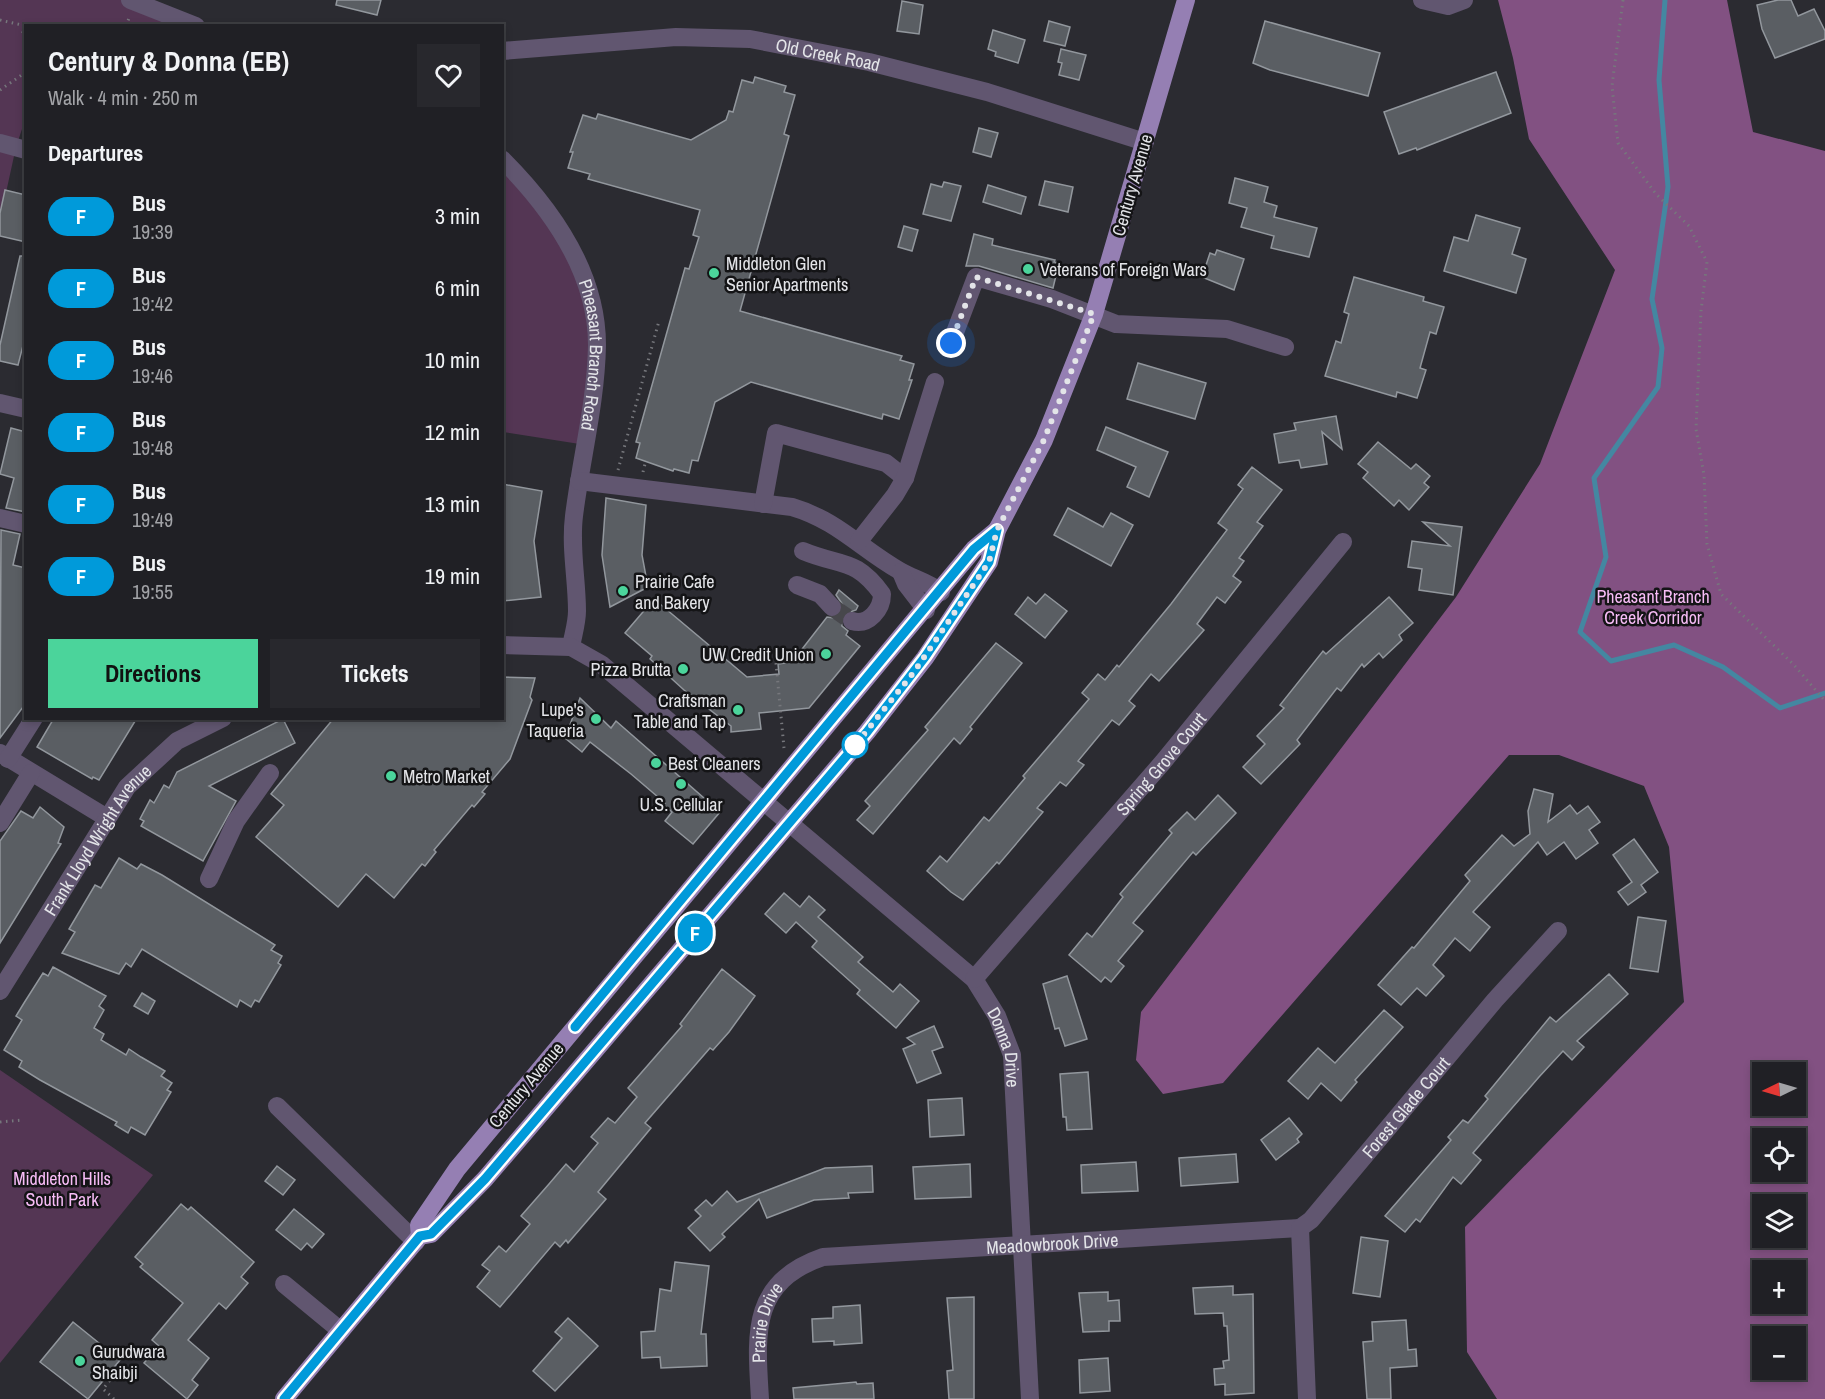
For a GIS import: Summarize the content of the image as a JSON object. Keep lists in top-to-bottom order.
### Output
{
  "streets": {
    "main road": ["Century Avenue"],
    "street": [
      "Old Creek Road",
      "Pheasant Branch Road",
      "Spring Grove Court",
      "Frank Lloyd Wright Avenue",
      "Donna Drive",
      "Forest Glade Court",
      "Meadowbrook Drive",
      "Prairie Drive"
    ]
  },
  "crossings": [
    ["Old Creek Road", "Century Avenue"],
    ["Century Avenue", "Donna Drive"],
    ["Spring Grove Court", "Donna Drive"],
    ["Donna Drive", "Meadowbrook Drive"],
    ["Forest Glade Court", "Meadowbrook Drive"],
    ["Meadowbrook Drive", "Prairie Drive"]
  ],
  "parks": ["Pheasant Branch Creek Corridor", "Middleton Hills South Park"],
  "places": [
    "Veterans of Foreign Wars",
    "Middleton Glen Senior Apartments",
    "Prairie Cafe and Bakery",
    "UW Credit Union",
    "Pizza Brutta",
    "Craftsman Table and Tap",
    "Lupe's Taqueria",
    "Best Cleaners",
    "Metro Market",
    "U.S. Cellular",
    "Gurudwara Shaibji"
  ],
  "lines": ["bus line F"],
  "north": "left",
  "page": {
    "on_map": "F",
    "heading": [
      ["Century & Donna (EB)", "Walk · 4 min · 250 m"],
      "Departures"
    ],
    "list": [
      {
        "mark": "F",
        "name": "Bus",
        "note": "19:39",
        "value": "3 min"
      },
      {
        "mark": "F",
        "name": "Bus",
        "note": "19:42",
        "value": "6 min"
      },
      {
        "mark": "F",
        "name": "Bus",
        "note": "19:46",
        "value": "10 min"
      },
      {
        "mark": "F",
        "name": "Bus",
        "note": "19:48",
        "value": "12 min"
      },
      {
        "mark": "F",
        "name": "Bus",
        "note": "19:49",
        "value": "13 min"
      },
      {
        "mark": "F",
        "name": "Bus",
        "note": "19:55",
        "value": "19 min"
      }
    ],
    "buttons": ["Directions", "Tickets"],
    "map_buttons": ["+", "−"]
  }
}
